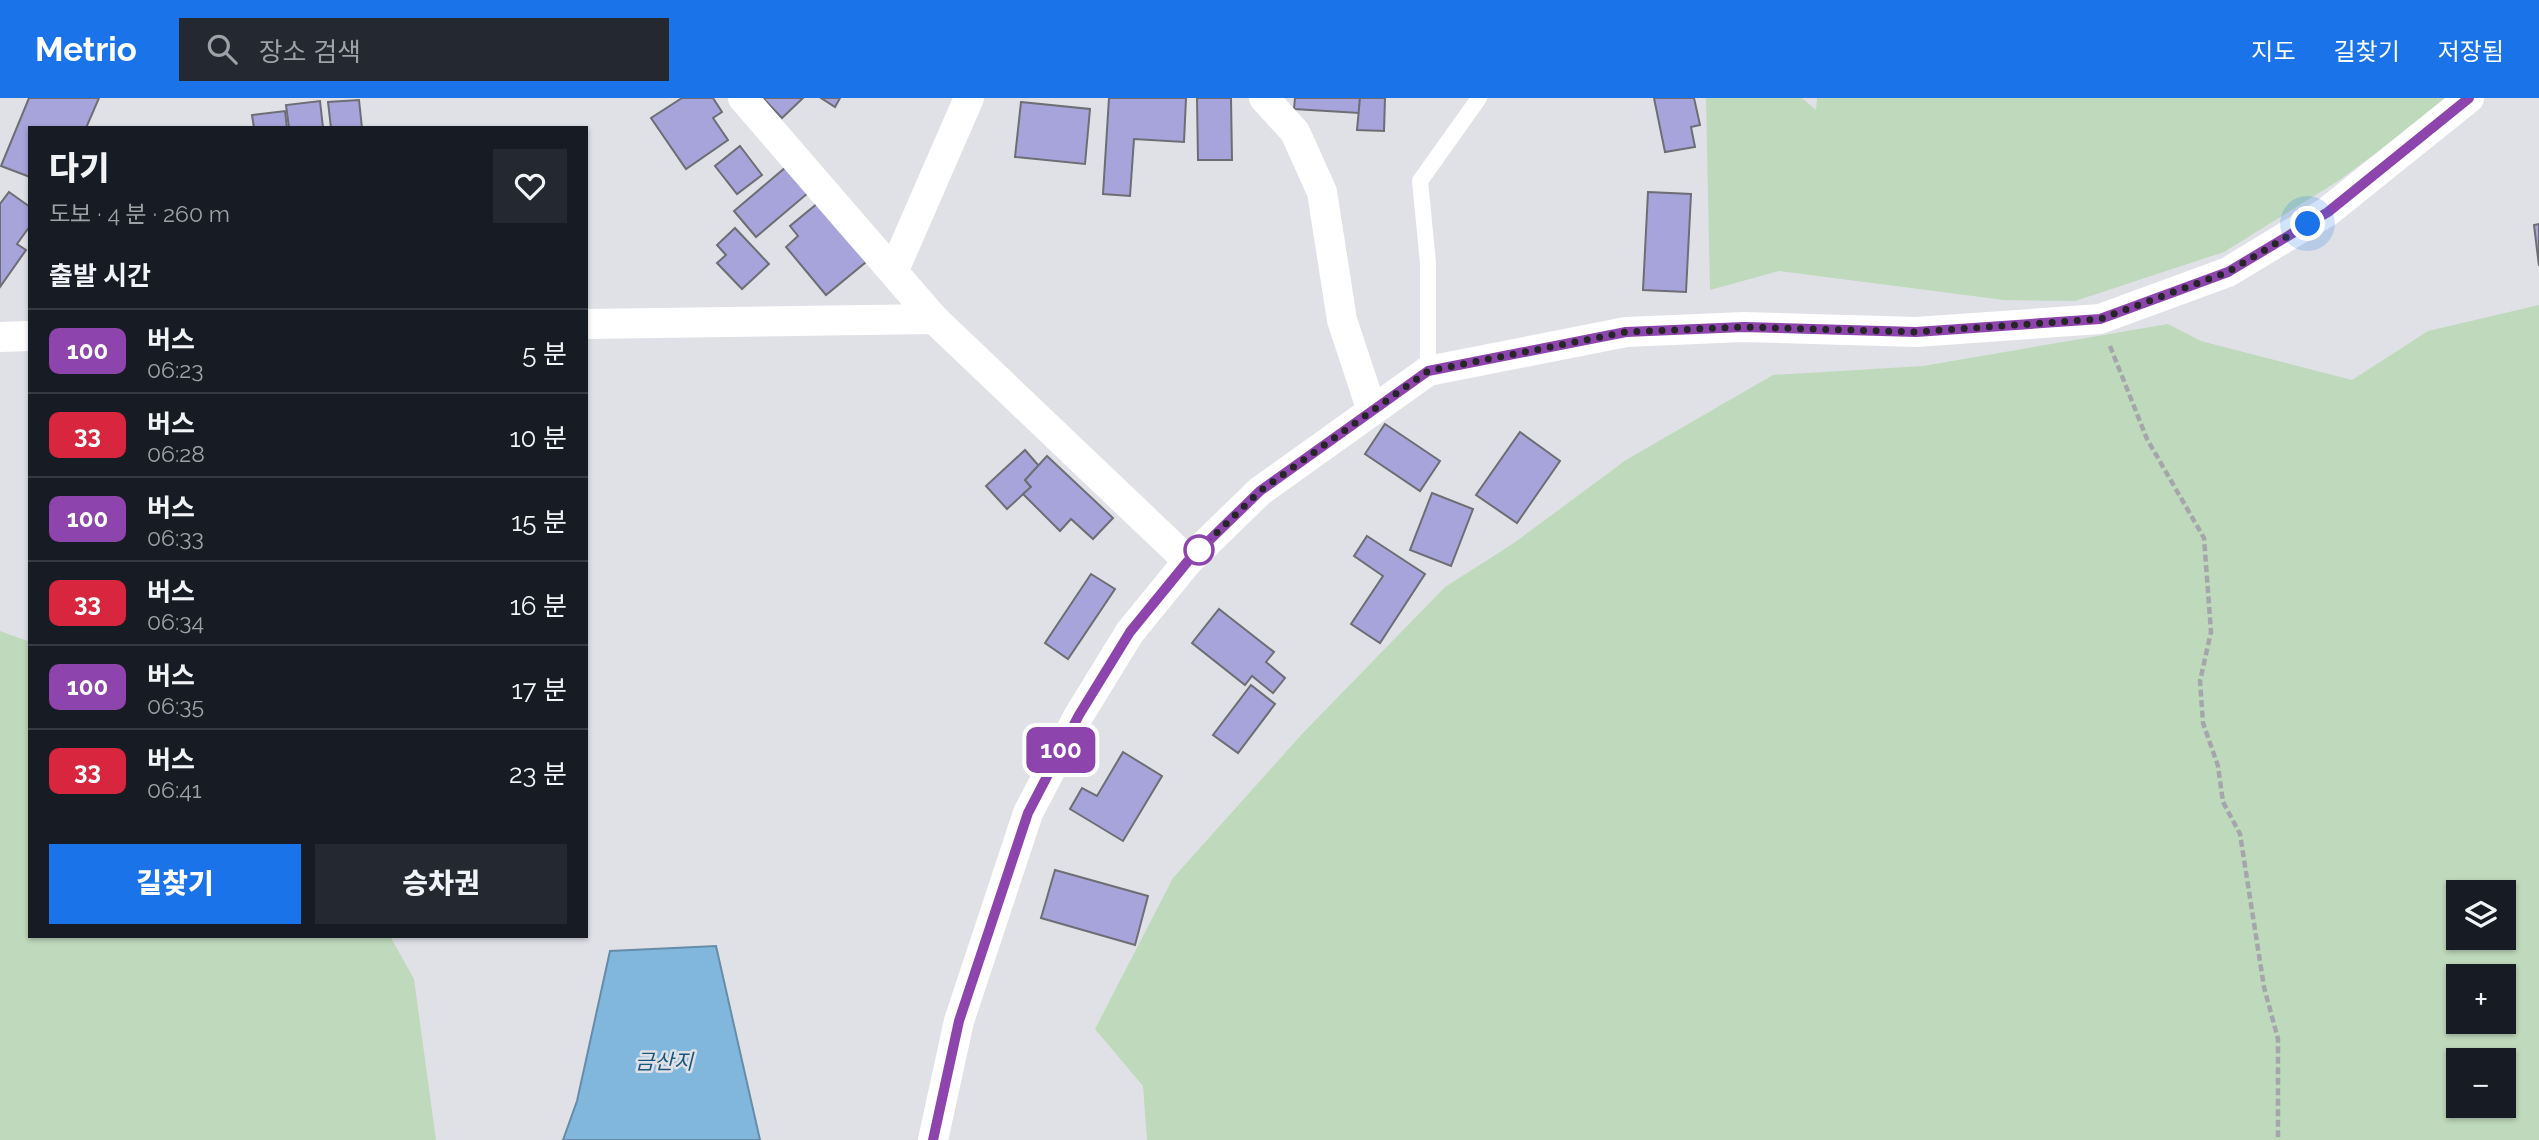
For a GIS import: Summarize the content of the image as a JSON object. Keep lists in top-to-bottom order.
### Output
{
  "water": ["금산지"],
  "lines": ["bus line 100"],
  "page": {
    "header": "Metrio",
    "search": "장소 검색",
    "nav": ["지도", "길찾기", "저장됨"],
    "on_map": "100",
    "heading": [
      ["다기", "도보 · 4 분 · 260 m"],
      "출발 시간"
    ],
    "list": [
      {
        "mark": "100",
        "name": "버스",
        "note": "06:23",
        "value": "5 분"
      },
      {
        "mark": "33",
        "name": "버스",
        "note": "06:28",
        "value": "10 분"
      },
      {
        "mark": "100",
        "name": "버스",
        "note": "06:33",
        "value": "15 분"
      },
      {
        "mark": "33",
        "name": "버스",
        "note": "06:34",
        "value": "16 분"
      },
      {
        "mark": "100",
        "name": "버스",
        "note": "06:35",
        "value": "17 분"
      },
      {
        "mark": "33",
        "name": "버스",
        "note": "06:41",
        "value": "23 분"
      }
    ],
    "buttons": ["길찾기", "승차권"],
    "map_buttons": ["+", "−"]
  }
}
